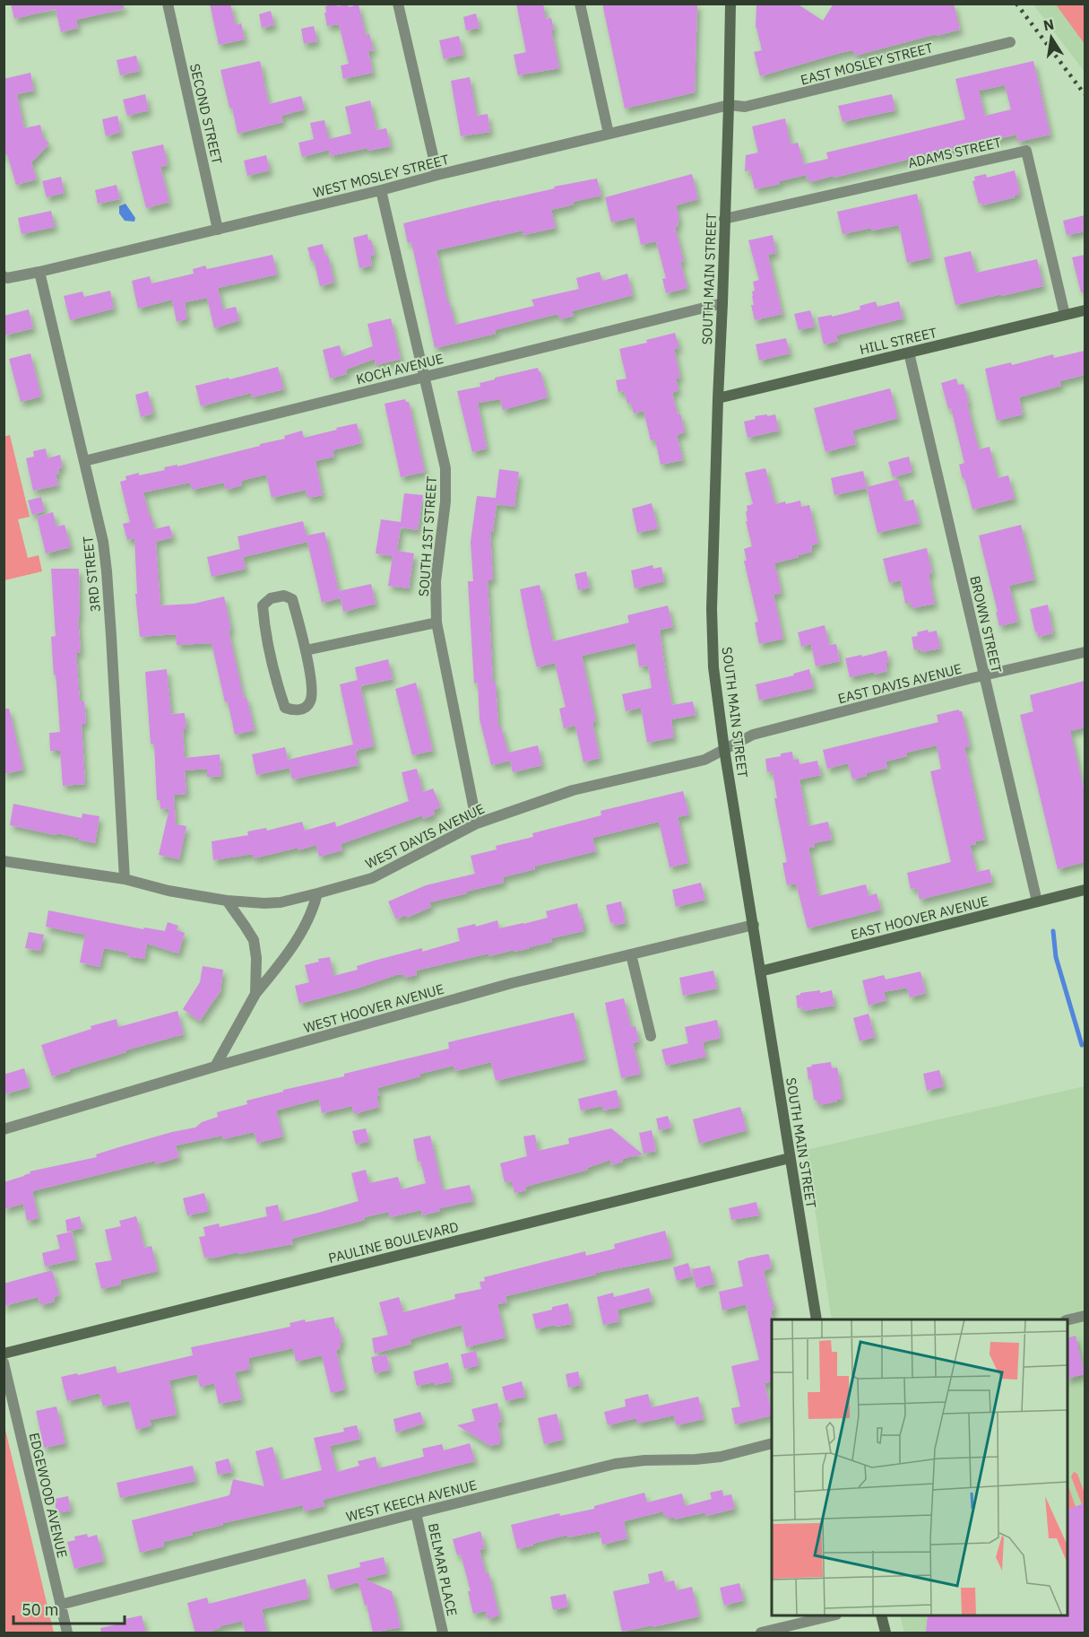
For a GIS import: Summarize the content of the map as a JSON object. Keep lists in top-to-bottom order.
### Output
{
  "streets": {
    "street": [
      "EAST MOSLEY STREET",
      "SECOND STREET",
      "ADAMS STREET",
      "WEST MOSLEY STREET",
      "SOUTH MAIN STREET",
      "HILL STREET",
      "KOCH AVENUE",
      "SOUTH 1ST STREET",
      "3RD STREET",
      "BROWN STREET",
      "EAST DAVIS AVENUE",
      "WEST DAVIS AVENUE",
      "EAST HOOVER AVENUE",
      "WEST HOOVER AVENUE",
      "PAULINE BOULEVARD",
      "EDGEWOOD AVENUE",
      "WEST KEECH AVENUE",
      "BELMAR PLACE"
    ]
  },
  "crossings": [
    ["EAST MOSLEY STREET", "WEST MOSLEY STREET"],
    ["EAST MOSLEY STREET", "SOUTH MAIN STREET"],
    ["SECOND STREET", "WEST MOSLEY STREET"],
    ["ADAMS STREET", "SOUTH MAIN STREET"],
    ["ADAMS STREET", "HILL STREET"],
    ["WEST MOSLEY STREET", "SOUTH MAIN STREET"],
    ["WEST MOSLEY STREET", "SOUTH 1ST STREET"],
    ["WEST MOSLEY STREET", "3RD STREET"],
    ["SOUTH MAIN STREET", "HILL STREET"],
    ["SOUTH MAIN STREET", "KOCH AVENUE"],
    ["SOUTH MAIN STREET", "EAST DAVIS AVENUE"],
    ["SOUTH MAIN STREET", "WEST DAVIS AVENUE"],
    ["SOUTH MAIN STREET", "EAST HOOVER AVENUE"],
    ["SOUTH MAIN STREET", "WEST HOOVER AVENUE"],
    ["SOUTH MAIN STREET", "PAULINE BOULEVARD"],
    ["HILL STREET", "BROWN STREET"],
    ["KOCH AVENUE", "SOUTH 1ST STREET"],
    ["KOCH AVENUE", "3RD STREET"],
    ["SOUTH 1ST STREET", "WEST DAVIS AVENUE"],
    ["3RD STREET", "WEST DAVIS AVENUE"],
    ["BROWN STREET", "EAST DAVIS AVENUE"],
    ["BROWN STREET", "EAST HOOVER AVENUE"],
    ["EAST DAVIS AVENUE", "WEST DAVIS AVENUE"],
    ["EDGEWOOD AVENUE", "WEST KEECH AVENUE"],
    ["WEST KEECH AVENUE", "BELMAR PLACE"]
  ],
  "scale_bar": "50 m",
  "north": "top"
}
